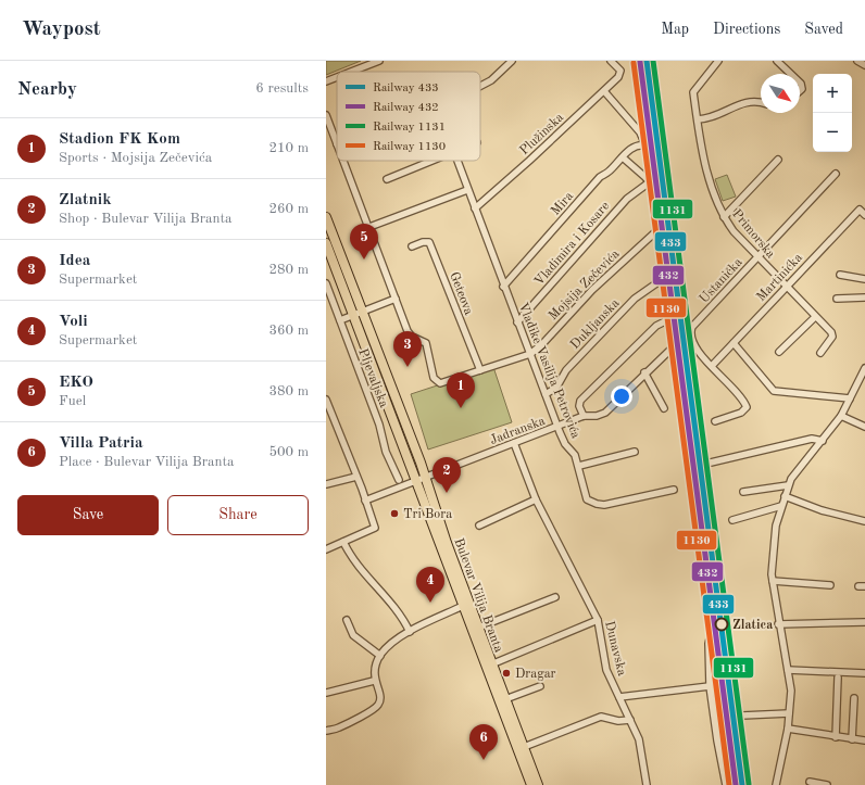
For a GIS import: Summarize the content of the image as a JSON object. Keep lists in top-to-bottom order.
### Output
{
  "streets": {
    "main road": ["Bulevar Vilija Branta"],
    "street": [
      "Plužinska",
      "Mira",
      "Primorska",
      "Vladimira i Kosare",
      "Martinićka",
      "Ustanička",
      "Mojsija Zečevića",
      "Geteova",
      "Dukljanska",
      "Vladike Vasilija Petrovića",
      "Pljevaljska",
      "Jadranska",
      "Dunavska"
    ]
  },
  "crossings": [
    ["Plužinska", "Vladike Vasilija Petrovića"],
    ["Mira", "Vladike Vasilija Petrovića"],
    ["Primorska", "Martinićka"],
    ["Primorska", "Ustanička"],
    ["Vladimira i Kosare", "Mojsija Zečevića"],
    ["Vladimira i Kosare", "Vladike Vasilija Petrovića"],
    ["Martinićka", "Ustanička"],
    ["Mojsija Zečevića", "Geteova"],
    ["Mojsija Zečevića", "Vladike Vasilija Petrovića"],
    ["Dukljanska", "Vladike Vasilija Petrovića"],
    ["Vladike Vasilija Petrovića", "Jadranska"],
    ["Jadranska", "Bulevar Vilija Branta"],
    ["Jadranska", "Dunavska"]
  ],
  "places": ["Tri Bora", "Zlatica", "Dragar"],
  "lines": [
    "rail line 433",
    "rail line 1131",
    "rail line 432",
    "rail line 1130"
  ],
  "legend": [
    "Railway 433",
    "Railway 432",
    "Railway 1131",
    "Railway 1130"
  ],
  "north": "bottom right",
  "page": {
    "header": "Waypost",
    "nav": ["Map", "Directions", "Saved"],
    "heading": ["Nearby", "6 results"],
    "map_buttons": ["+", "−"],
    "list": [
      {
        "mark": "1",
        "name": "Stadion FK Kom",
        "note": "Sports · Mojsija Zečevića",
        "value": "210 m"
      },
      {
        "mark": "2",
        "name": "Zlatnik",
        "note": "Shop · Bulevar Vilija Branta",
        "value": "260 m"
      },
      {
        "mark": "3",
        "name": "Idea",
        "note": "Supermarket",
        "value": "280 m"
      },
      {
        "mark": "4",
        "name": "Voli",
        "note": "Supermarket",
        "value": "360 m"
      },
      {
        "mark": "5",
        "name": "EKO",
        "note": "Fuel",
        "value": "380 m"
      },
      {
        "mark": "6",
        "name": "Villa Patria",
        "note": "Place · Bulevar Vilija Branta",
        "value": "500 m"
      }
    ],
    "pins": [
      "5",
      "3",
      "1",
      "2",
      "4",
      "6"
    ],
    "buttons": ["Save", "Share"]
  }
}
